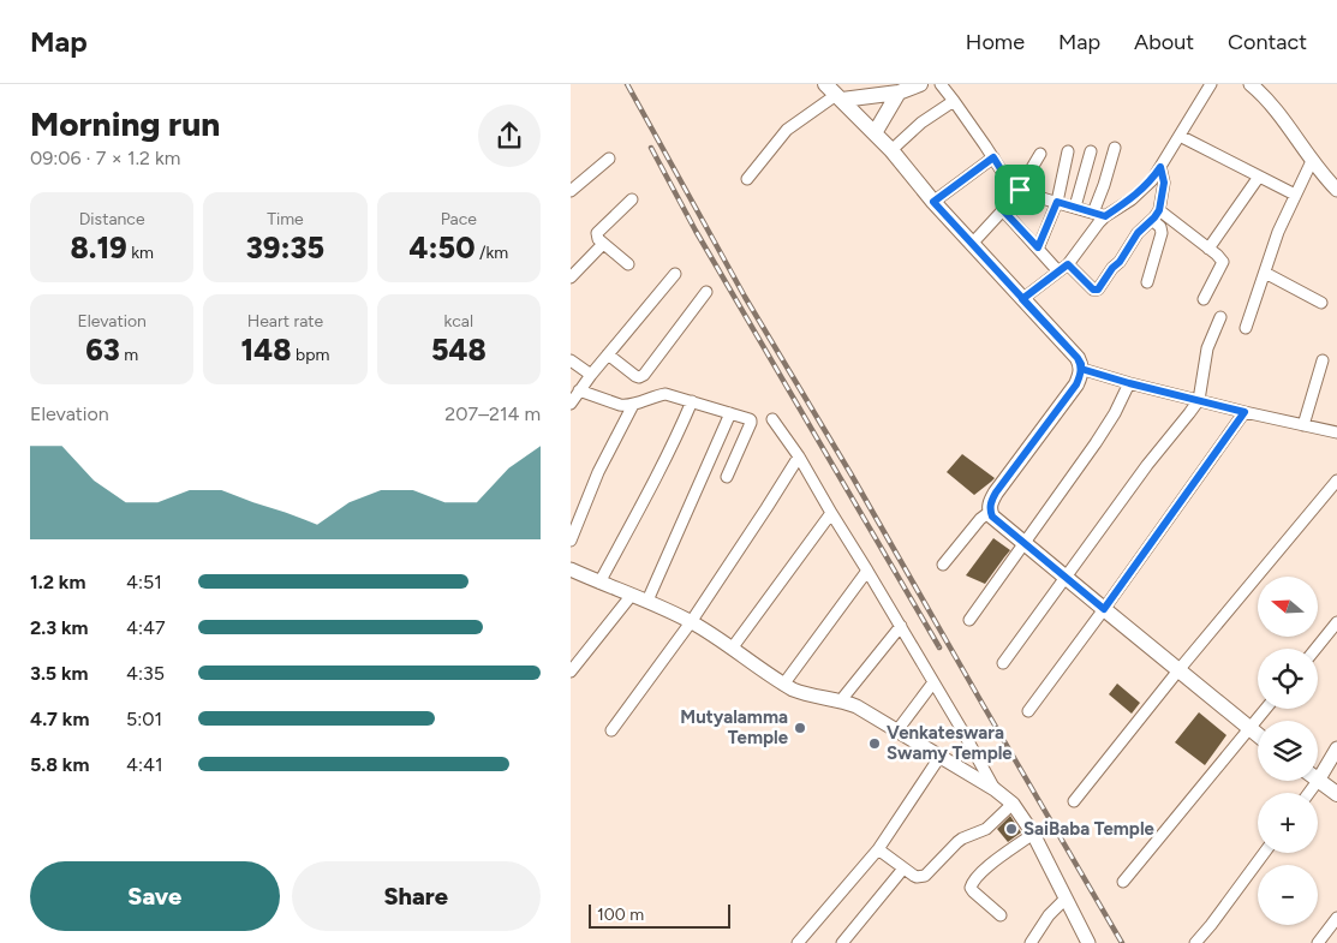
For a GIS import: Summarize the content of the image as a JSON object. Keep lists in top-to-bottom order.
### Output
{
  "places": ["Mutyalamma Temple", "Venkateswara Swamy Temple", "SaiBaba Temple"],
  "scale_bar": "100 m",
  "north": "left",
  "page": {
    "header": "Map",
    "nav": [
      "Home",
      "Map",
      "About",
      "Contact"
    ],
    "heading": ["Morning run", "09:06 · 7 × 1.2 km"],
    "stats": [
      ["Distance", "8.19 km"],
      ["Time", "39:35"],
      ["Pace", "4:50 /km"],
      ["Elevation", "63 m"],
      ["Heart rate", "148 bpm"],
      ["kcal", "548"]
    ],
    "chart": ["Elevation", "207–214 m"],
    "list": [
      {
        "name": "1.2 km",
        "note": "4:51"
      },
      {
        "name": "2.3 km",
        "note": "4:47"
      },
      {
        "name": "3.5 km",
        "note": "4:35"
      },
      {
        "name": "4.7 km",
        "note": "5:01"
      },
      {
        "name": "5.8 km",
        "note": "4:41"
      }
    ],
    "map_buttons": ["+", "−"],
    "buttons": ["Save", "Share"],
    "scale": "100 m"
  }
}
